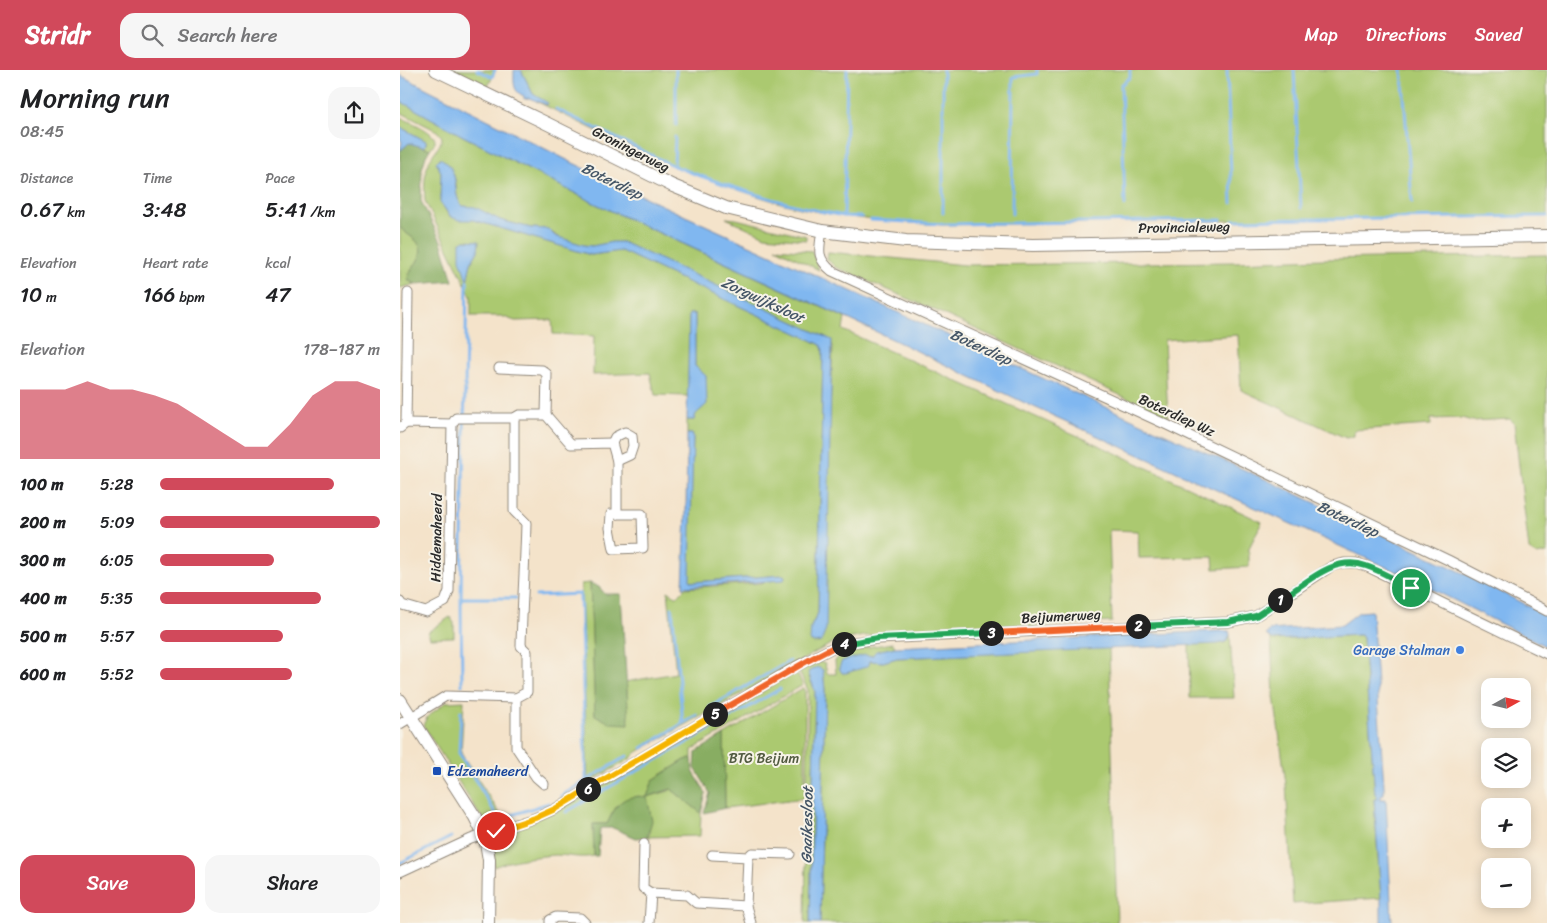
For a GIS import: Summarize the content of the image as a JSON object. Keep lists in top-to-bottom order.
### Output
{
  "streets": {
    "main road": ["Groningerweg", "Provincialeweg"],
    "street": ["Boterdiep Wz", "Hiddemaheerd", "Beijumerweg"]
  },
  "crossings": [
    ["Groningerweg", "Provincialeweg"],
    ["Groningerweg", "Boterdiep Wz"],
    ["Provincialeweg", "Boterdiep Wz"]
  ],
  "water": ["Boterdiep", "Zorgwijksloot", "Gaaikesloot"],
  "parks": ["BTG Beijum"],
  "places": {
    "other": ["Garage Stalman"],
    "transit": ["Edzemaheerd"]
  },
  "north": "right",
  "page": {
    "header": "Stridr",
    "search": "Search here",
    "nav": ["Map", "Directions", "Saved"],
    "heading": ["Morning run", "08:45"],
    "stats": [
      ["Distance", "0.67 km"],
      ["Time", "3:48"],
      ["Pace", "5:41 /km"],
      ["Elevation", "10 m"],
      ["Heart rate", "166 bpm"],
      ["kcal", "47"]
    ],
    "chart": ["Elevation", "178–187 m"],
    "list": [
      {
        "name": "100 m",
        "note": "5:28"
      },
      {
        "name": "200 m",
        "note": "5:09"
      },
      {
        "name": "300 m",
        "note": "6:05"
      },
      {
        "name": "400 m",
        "note": "5:35"
      },
      {
        "name": "500 m",
        "note": "5:57"
      },
      {
        "name": "600 m",
        "note": "5:52"
      }
    ],
    "pins": [
      "1",
      "2",
      "3",
      "4",
      "5",
      "6"
    ],
    "map_buttons": ["+", "−"],
    "buttons": ["Save", "Share"]
  }
}
